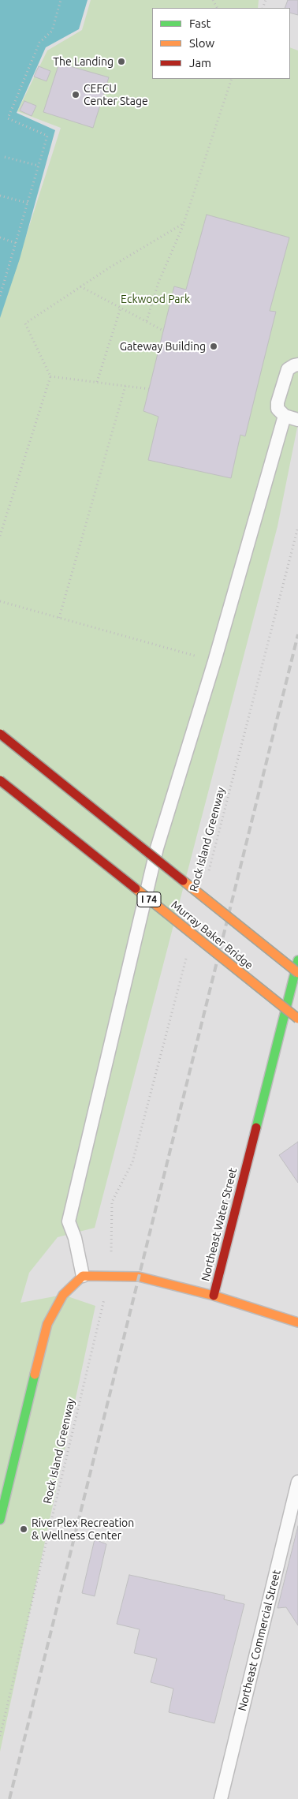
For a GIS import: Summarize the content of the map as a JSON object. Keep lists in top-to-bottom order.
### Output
{
  "streets": {
    "main road": ["I 74", "Murray Baker Bridge", "Northeast Water Street"],
    "lane": ["Northeast Commercial Street"],
    "path": ["Rock Island Greenway"]
  },
  "parks": ["Eckwood Park"],
  "places": [
    "The Landing",
    "CEFCU Center Stage",
    "Gateway Building",
    "RiverPlex Recreation & Wellness Center"
  ],
  "legend": ["Fast", "Slow", "Jam"]
}
